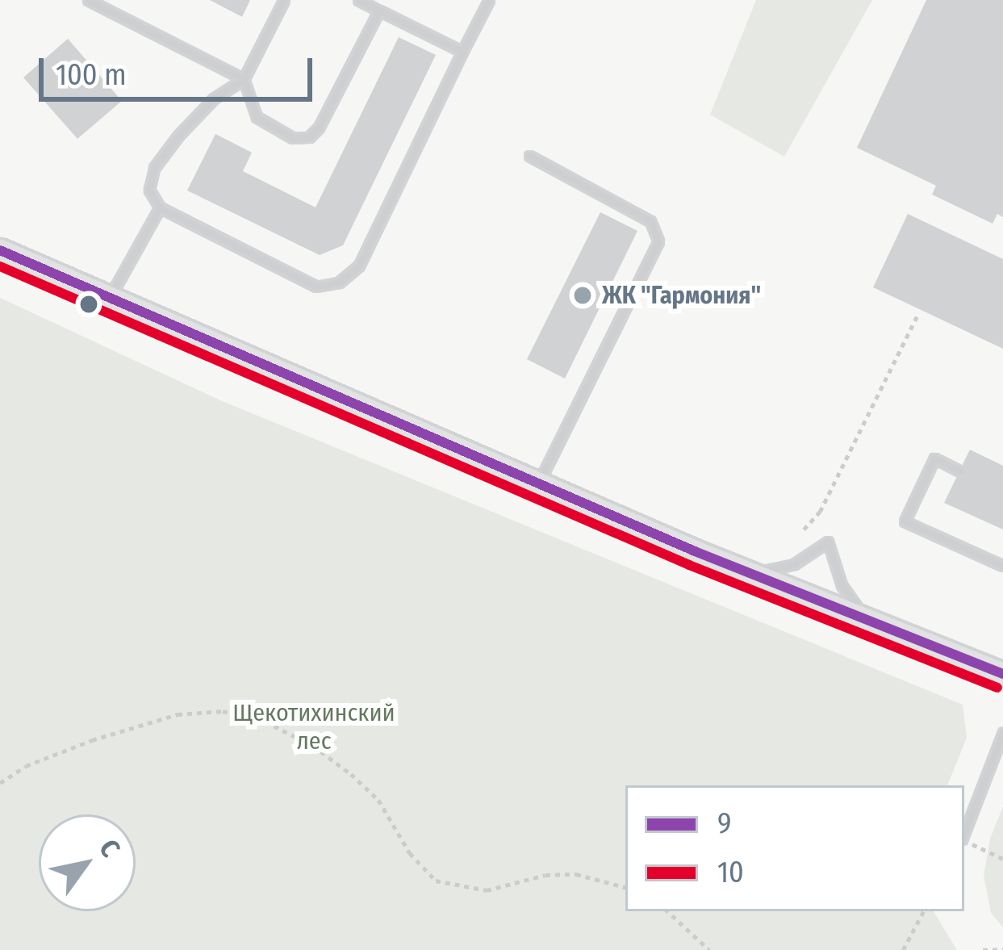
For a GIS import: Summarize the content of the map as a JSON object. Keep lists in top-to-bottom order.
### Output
{
  "parks": ["Щекотихинский лес"],
  "places": ["ЖК \"Гармония\""],
  "lines": ["transit line 9", "transit line 10"],
  "legend": ["9", "10"],
  "scale_bar": "100 m",
  "north": "top right"
}
